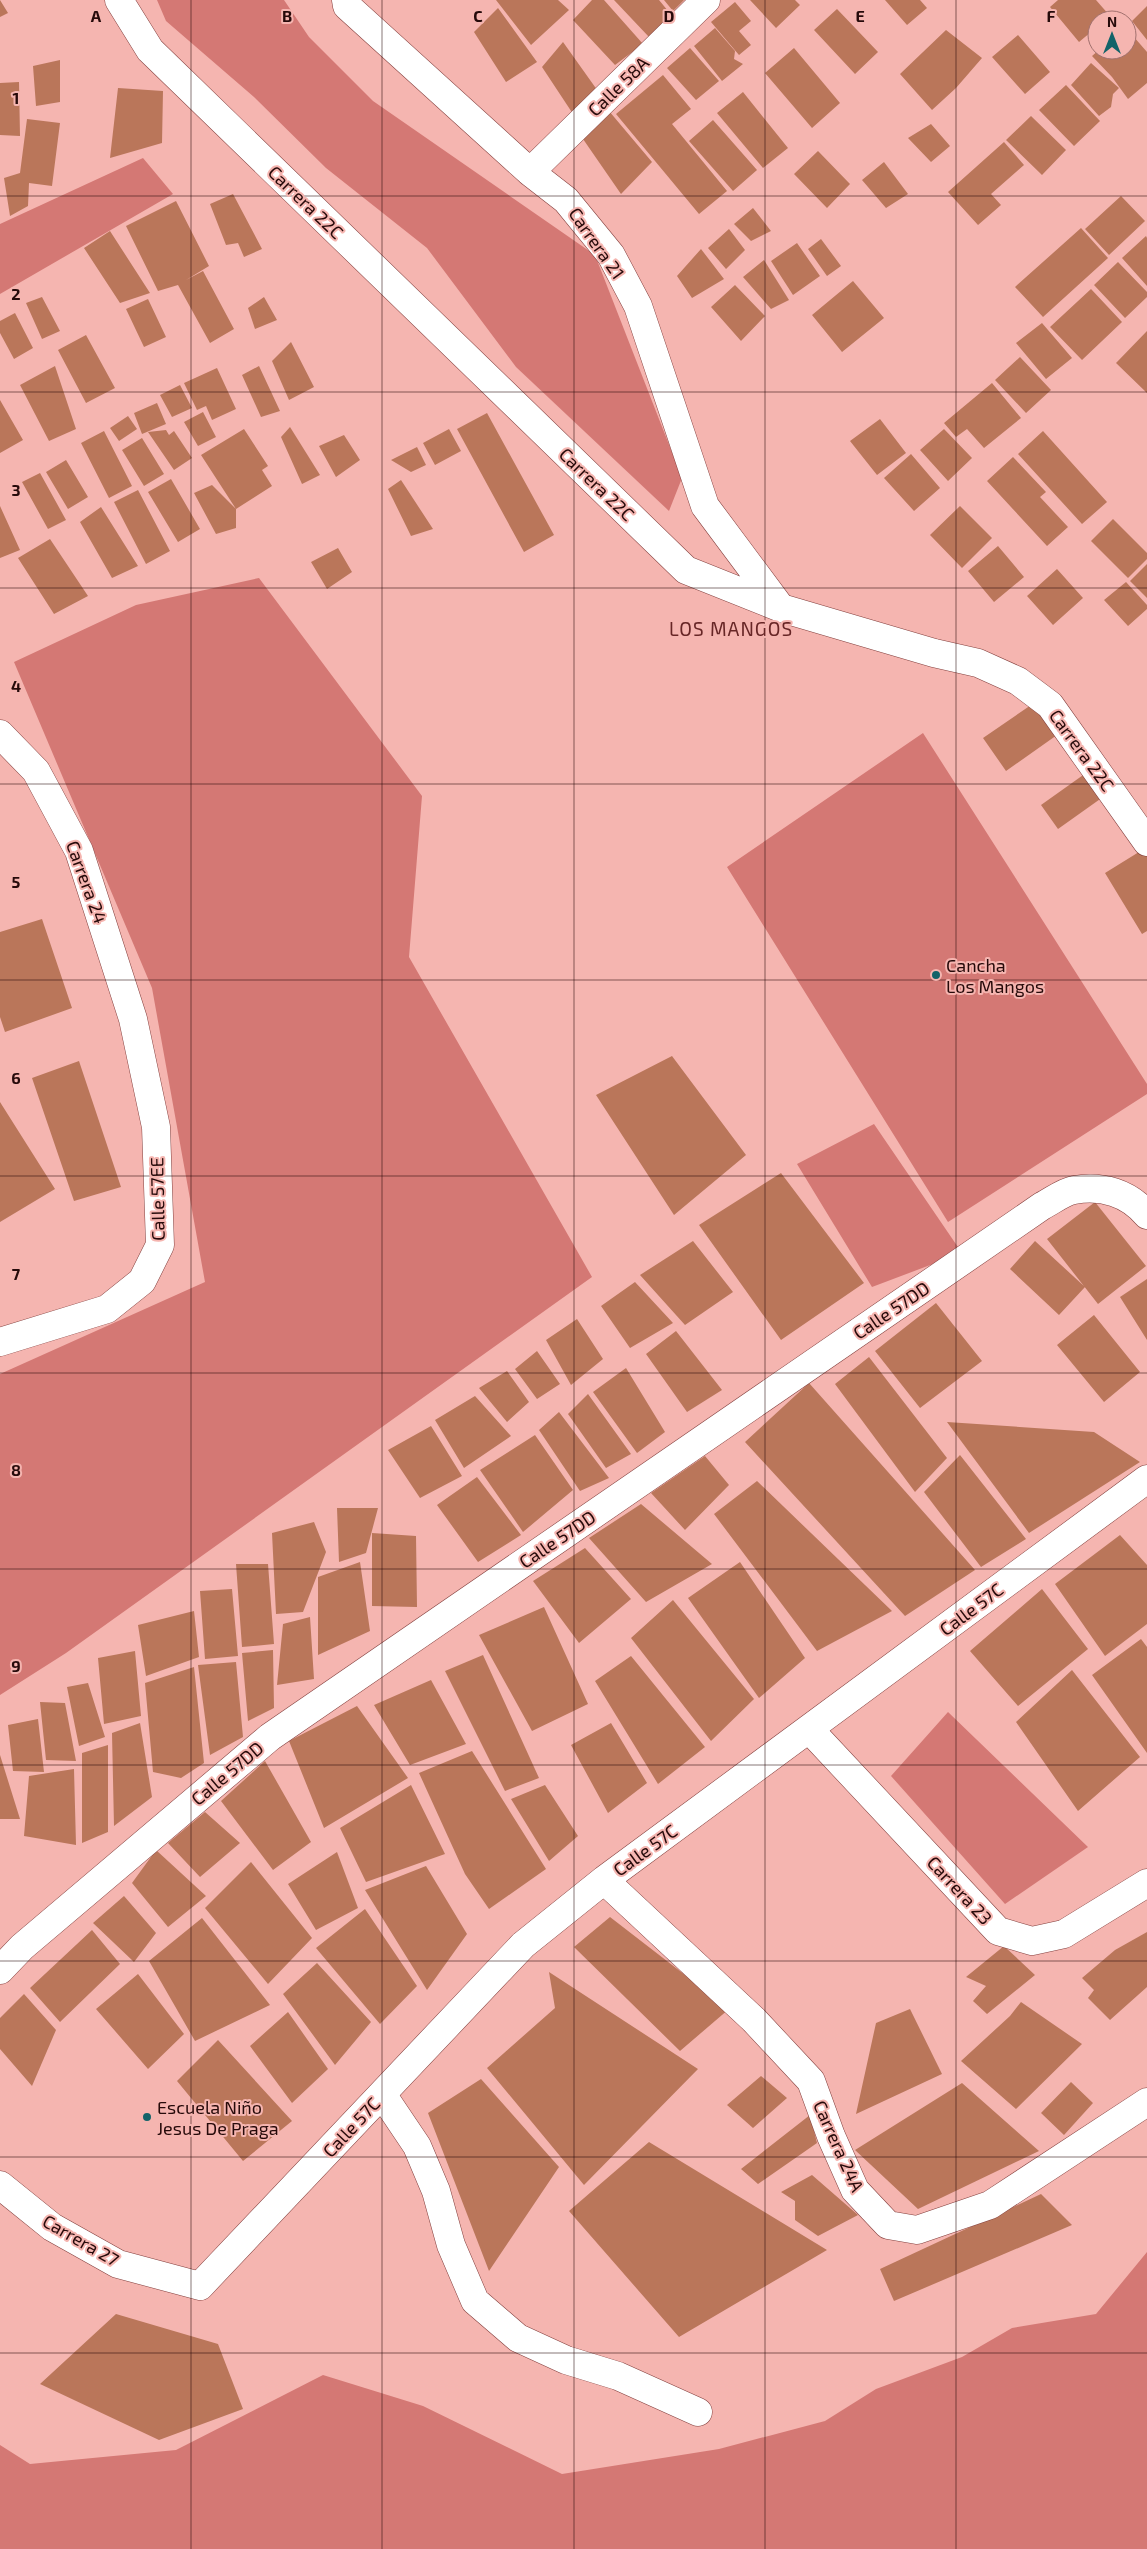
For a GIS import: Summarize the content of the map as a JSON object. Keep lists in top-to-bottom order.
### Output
{
  "streets": {
    "street": [
      "Calle 58A",
      "Carrera 22C",
      "Carrera 21",
      "Carrera 24",
      "Calle 57EE",
      "Calle 57DD",
      "Calle 57C",
      "Carrera 23",
      "Carrera 24A",
      "Carrera 27"
    ]
  },
  "crossings": [
    ["Calle 58A", "Carrera 21"],
    ["Carrera 22C", "Carrera 21"],
    ["Carrera 24", "Calle 57EE"],
    ["Calle 57C", "Carrera 23"],
    ["Calle 57C", "Carrera 24A"],
    ["Calle 57C", "Carrera 27"]
  ],
  "districts": ["LOS MANGOS"],
  "places": ["Cancha Los Mangos", "Escuela Niño Jesus De Praga"],
  "north": "top",
  "grid": {
    "columns": [
      "A",
      "B",
      "C",
      "D",
      "E",
      "F"
    ],
    "rows": [
      "1",
      "2",
      "3",
      "4",
      "5",
      "6",
      "7",
      "8",
      "9"
    ]
  }
}
